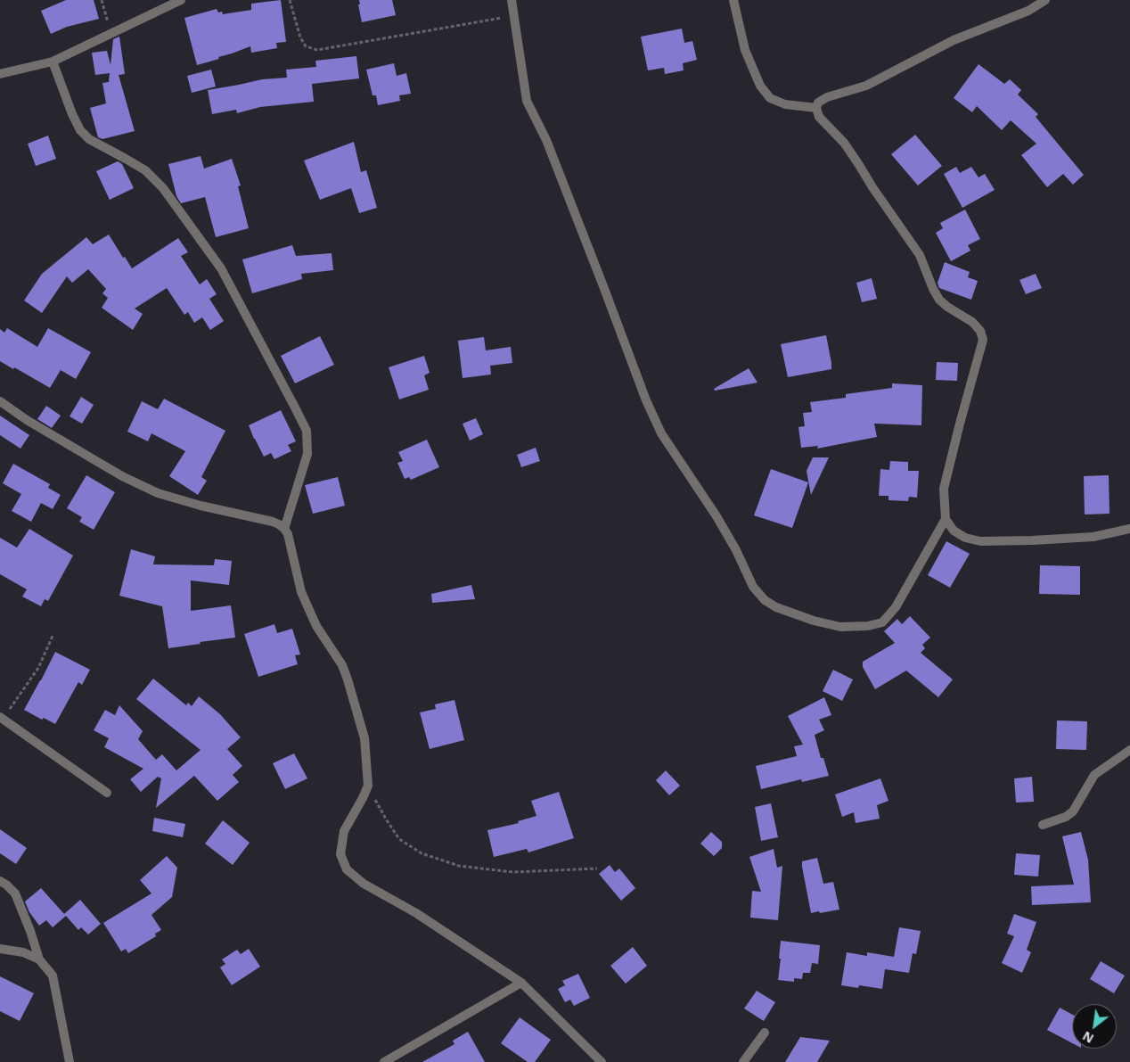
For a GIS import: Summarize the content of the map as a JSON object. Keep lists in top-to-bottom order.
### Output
{
  "north": "bottom left"
}
